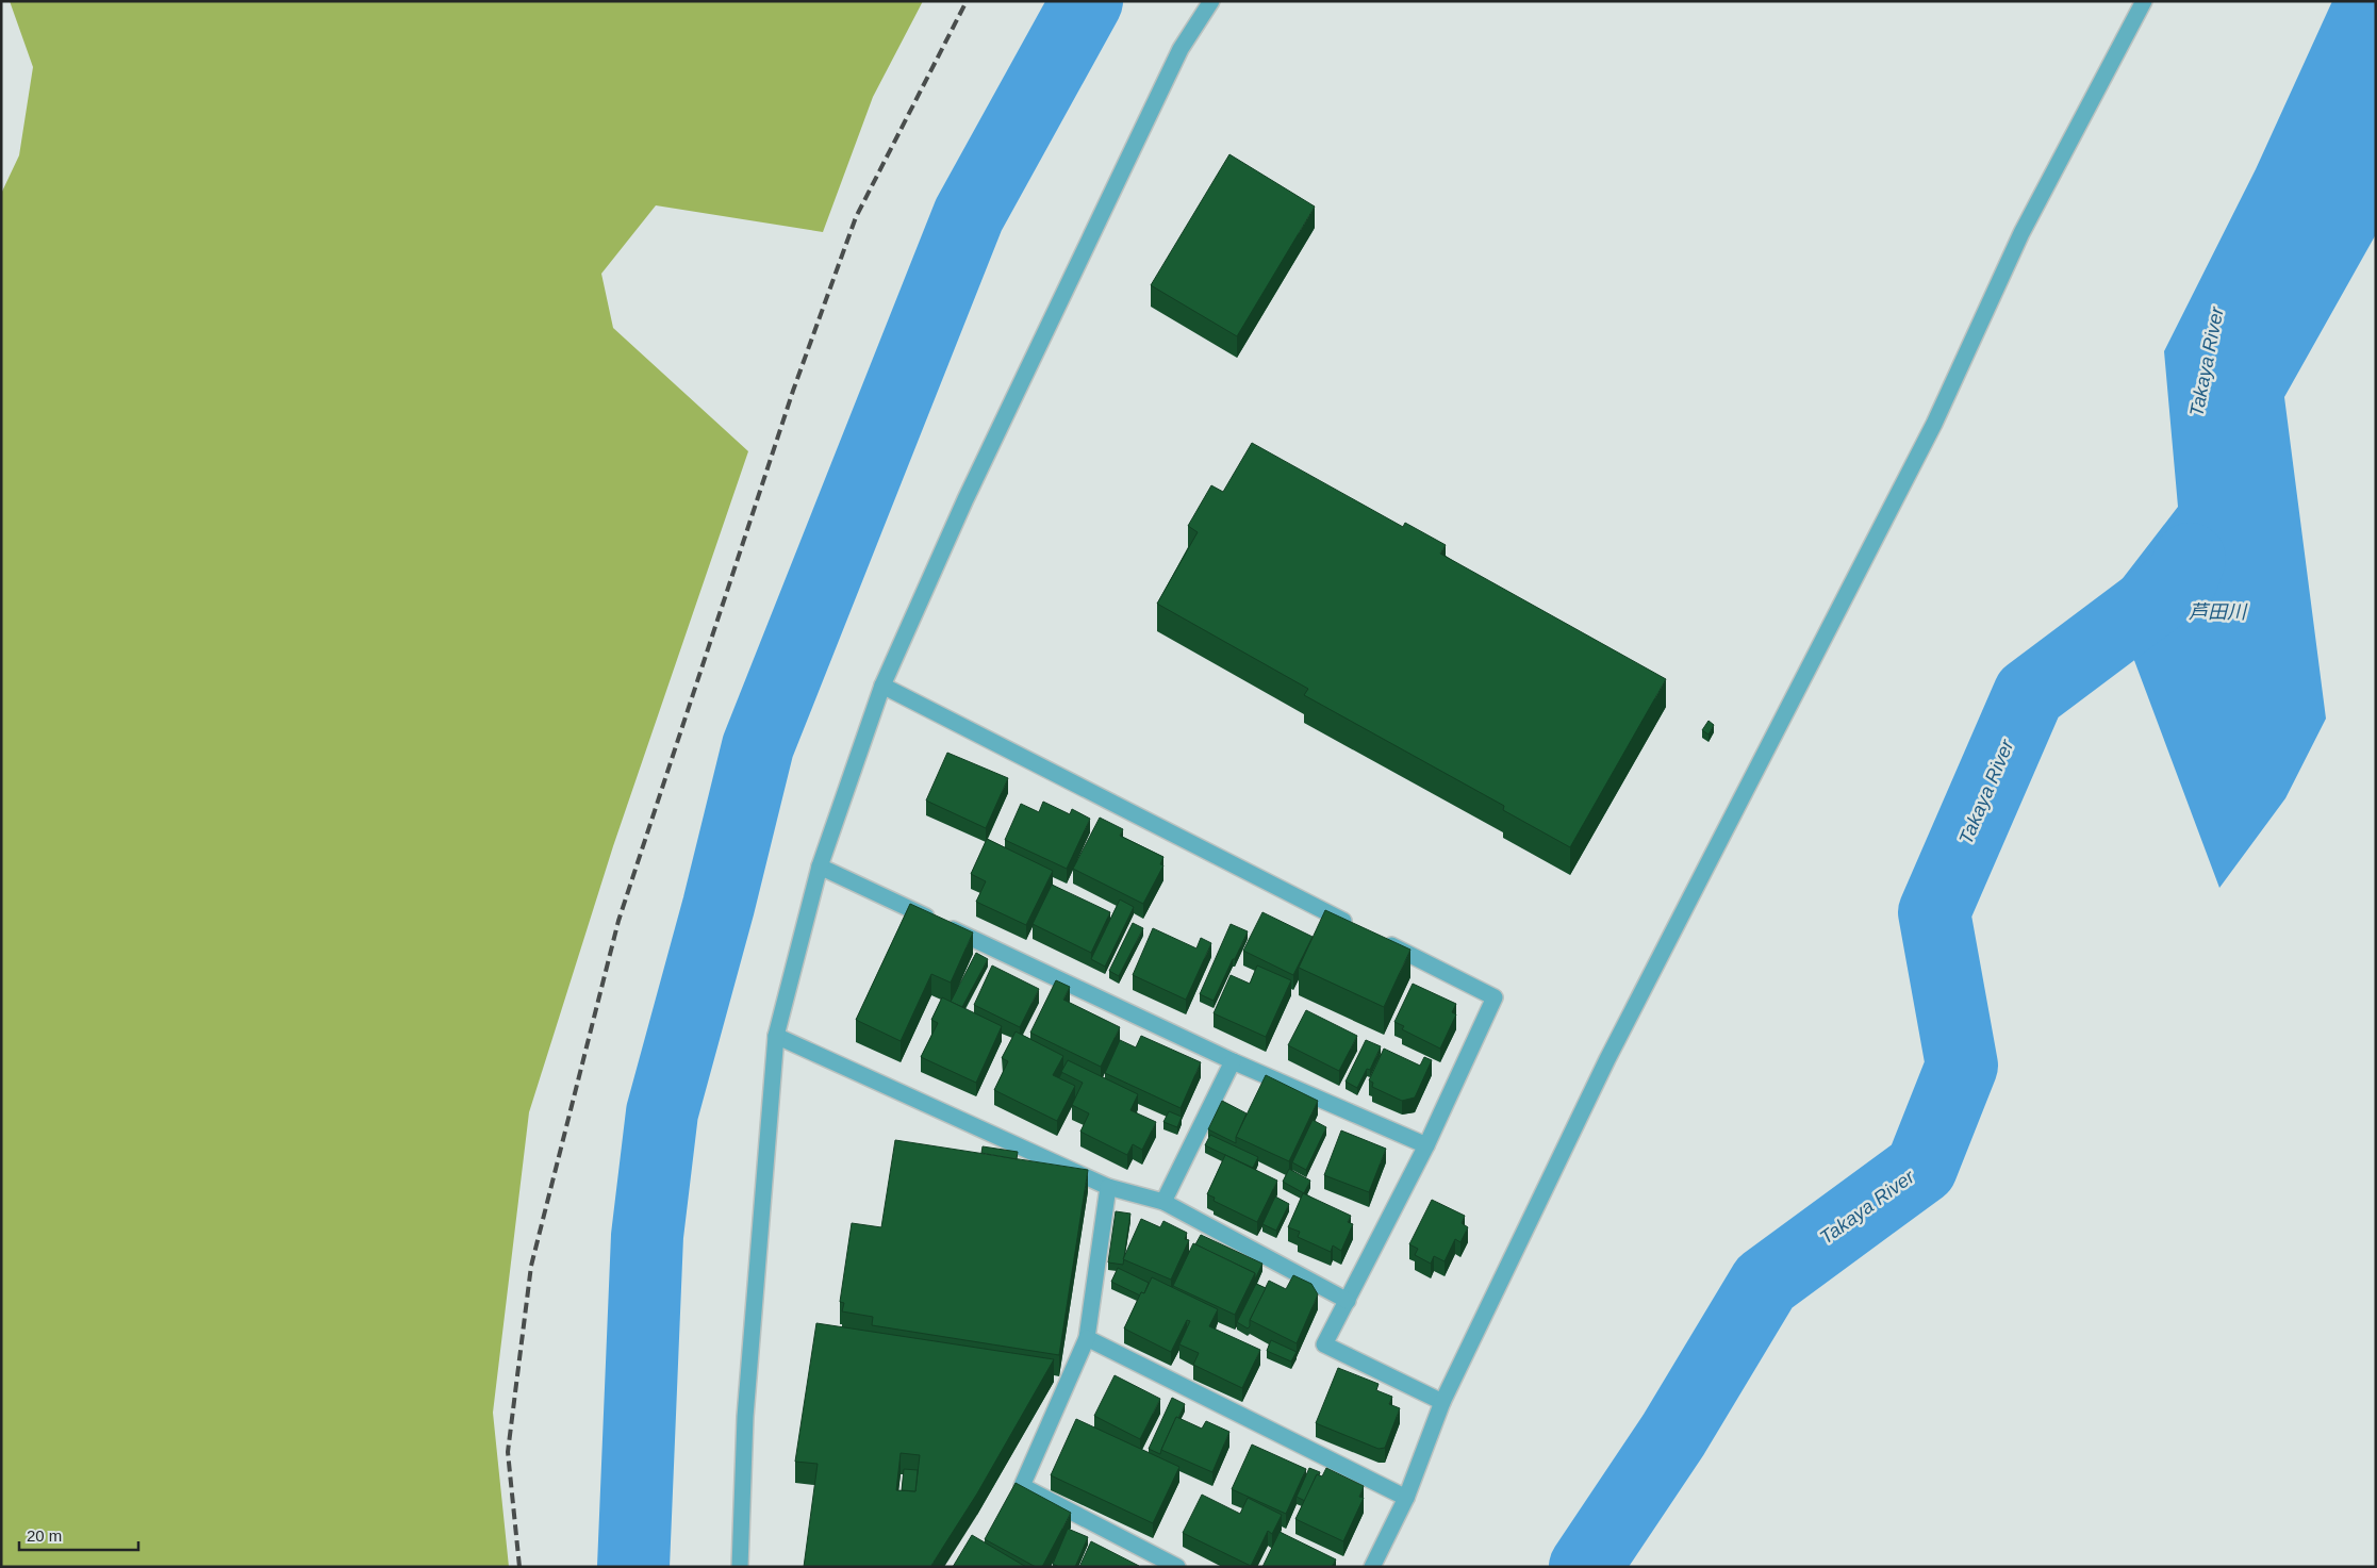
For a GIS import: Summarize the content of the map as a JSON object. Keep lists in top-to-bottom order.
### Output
{
  "water": ["Takaya River", "芦田川"],
  "scale_bar": "20 m"
}
